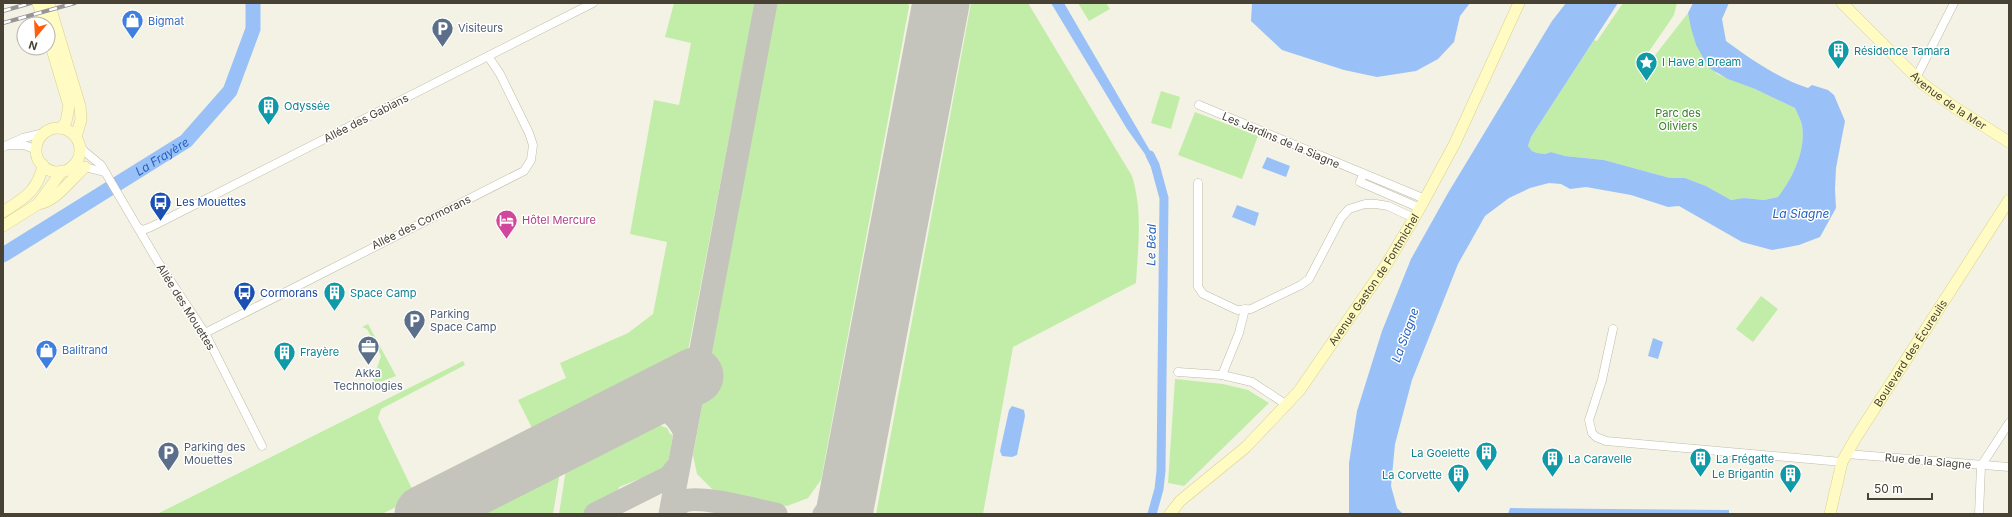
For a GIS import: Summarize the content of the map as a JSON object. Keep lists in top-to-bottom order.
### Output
{
  "streets": {
    "main road": ["Avenue de la Mer", "Avenue Gaston de Fontmichel", "Boulevard des Écureuils"],
    "street": [
      "Allée des Gabians",
      "Les Jardins de la Siagne",
      "Allée des Cormorans",
      "Allée des Mouettes",
      "Rue de la Siagne"
    ]
  },
  "crossings": [
    ["Allée des Gabians", "Allée des Cormorans"],
    ["Allée des Gabians", "Allée des Mouettes"],
    ["Les Jardins de la Siagne", "Avenue Gaston de Fontmichel"],
    ["Allée des Cormorans", "Allée des Mouettes"],
    ["Boulevard des Écureuils", "Rue de la Siagne"]
  ],
  "water": ["La Frayère", "La Siagne", "Le Béal"],
  "parks": ["Parc des Oliviers"],
  "places": {
    "shop": ["Bigmat", "Balitrand"],
    "parking": ["Visiteurs", "Parking Space Camp", "Parking des Mouettes"],
    "building": [
      "Résidence Tamara",
      "Odyssée",
      "Space Camp",
      "Frayère",
      "La Goelette",
      "La Caravelle",
      "La Frégatte",
      "Le Brigantin",
      "La Corvette"
    ],
    "place": ["I Have a Dream"],
    "bus stop": ["Les Mouettes", "Cormorans"],
    "hotel": ["Hôtel Mercure"],
    "office": ["Akka Technologies"]
  },
  "scale_bar": "50 m",
  "north": "bottom"
}
